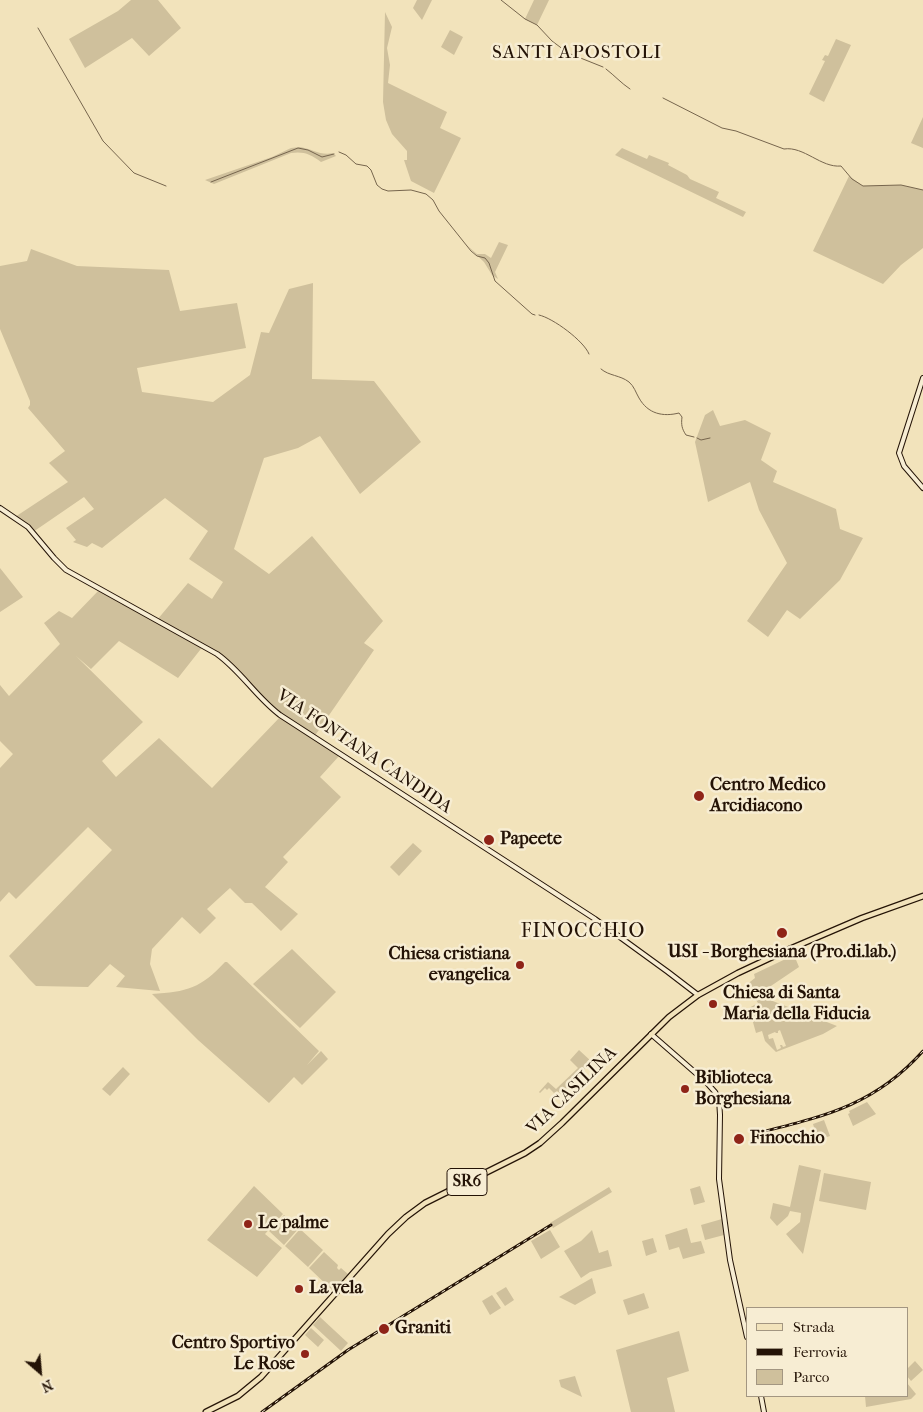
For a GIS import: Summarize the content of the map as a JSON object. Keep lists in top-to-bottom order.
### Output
{
  "streets": {
    "main road": ["VIA FONTANA CANDIDA", "VIA CASILINA", "SR6"]
  },
  "crossings": [
    ["VIA FONTANA CANDIDA", "VIA CASILINA"]
  ],
  "districts": ["SANTI APOSTOLI", "FINOCCHIO"],
  "places": [
    "Centro Medico Arcidiacono",
    "Papeete",
    "USI - Borghesiana (Pro.di.lab.)",
    "Chiesa cristiana evangelica",
    "Chiesa di Santa Maria della Fiducia",
    "Biblioteca Borghesiana",
    "Finocchio",
    "Le palme",
    "La vela",
    "Graniti",
    "Centro Sportivo Le Rose"
  ],
  "legend": ["Strada", "Ferrovia", "Parco"],
  "north": "bottom right"
}
